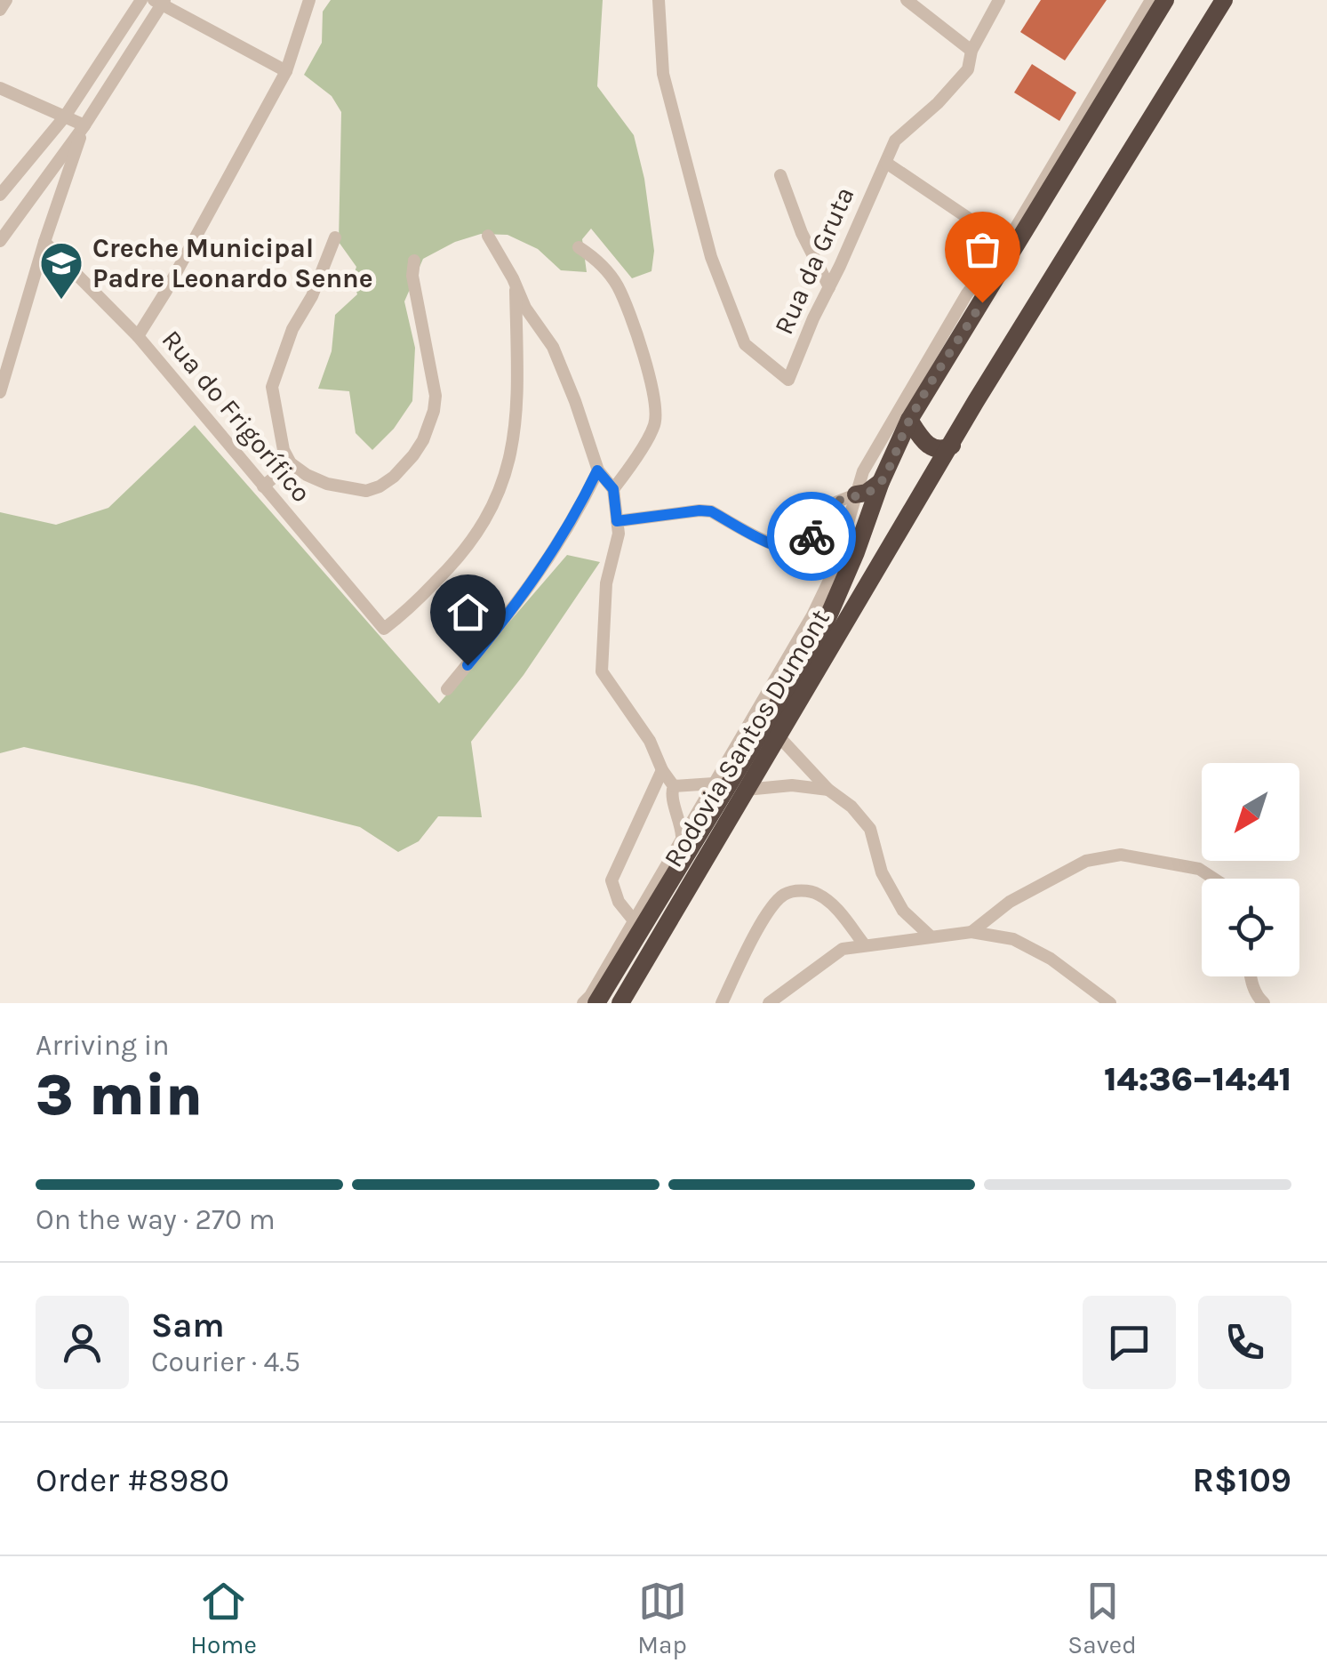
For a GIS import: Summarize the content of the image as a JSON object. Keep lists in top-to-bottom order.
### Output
{
  "streets": {
    "highway": ["Rodovia Santos Dumont"],
    "street": ["Rua da Gruta", "Rua do Frigorífico"]
  },
  "places": {
    "school or university": ["Creche Municipal Padre Leonardo Senne"]
  },
  "north": "bottom left",
  "page": {
    "heading": ["3 min", "Arriving in", "14:36–14:41"],
    "panel": [
      "Sam",
      "Courier · 4.5",
      "Order #8980",
      "R$109"
    ],
    "bar": "On the way · 270 m",
    "tabs": ["Home", "Map", "Saved"]
  }
}
